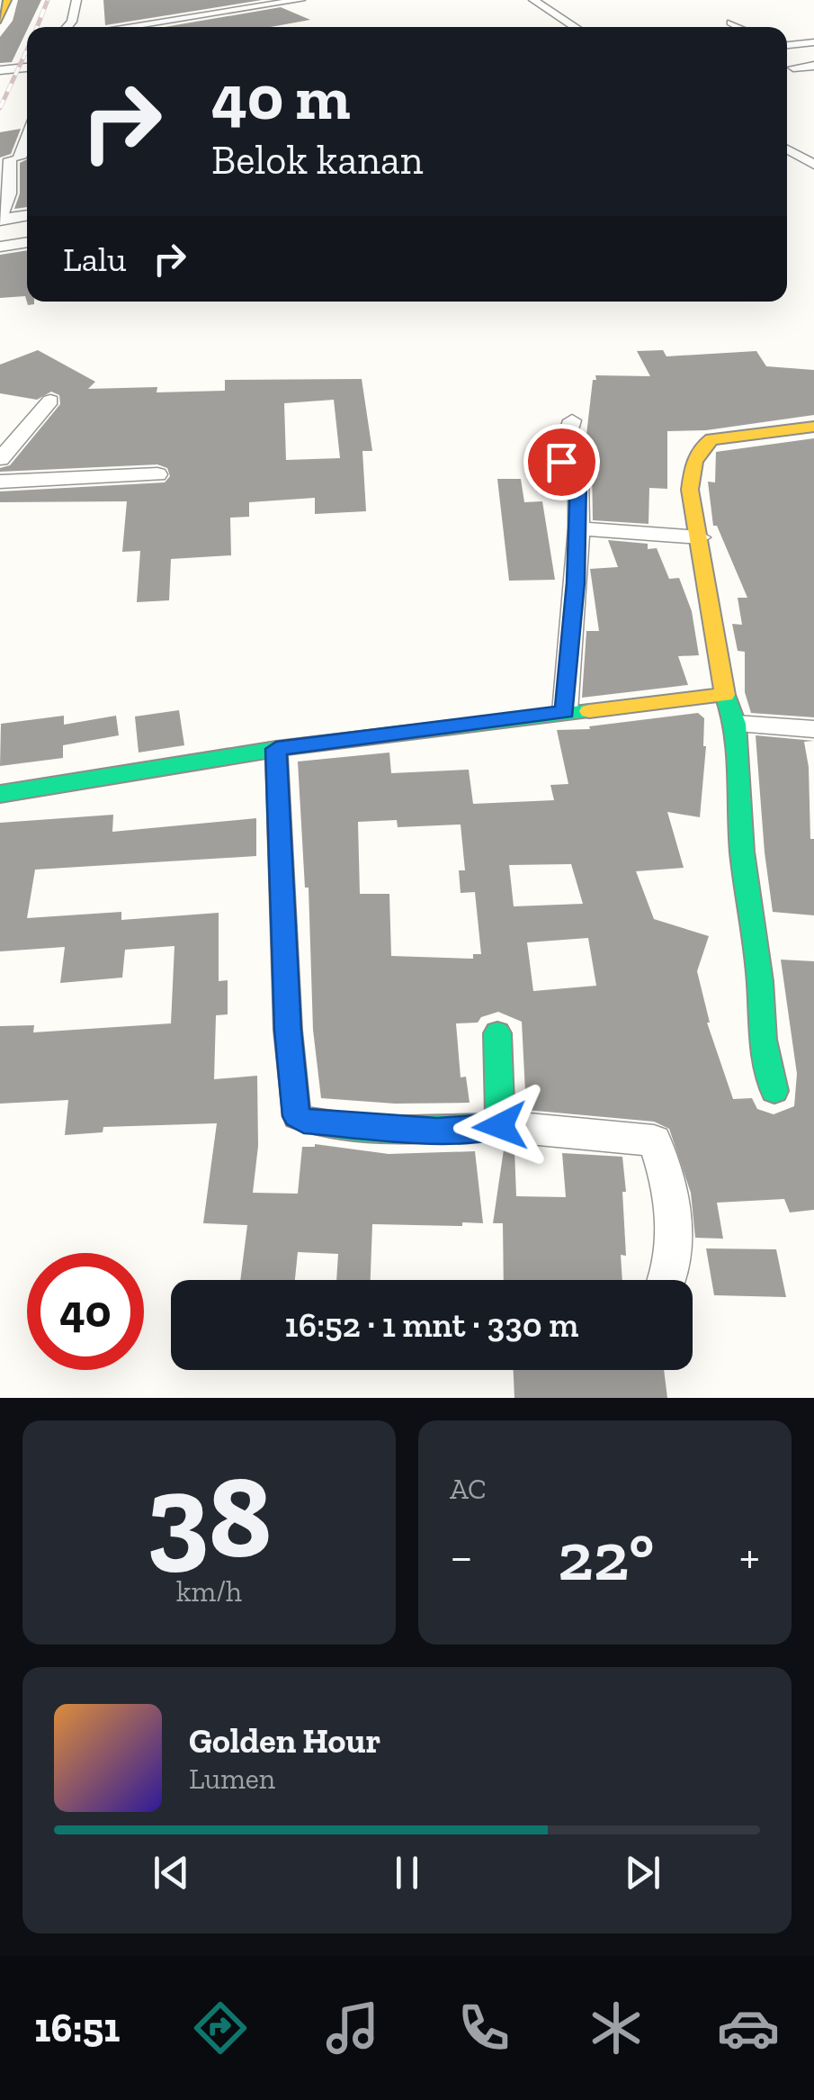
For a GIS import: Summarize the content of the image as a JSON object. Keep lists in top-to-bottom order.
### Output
{
  "page": {
    "turn": ["40 m", "Belok kanan"],
    "then": "Lalu",
    "limit": "40",
    "trip": "16:52 · 1 mnt · 330 m",
    "tile": [
      ["38", "km/h"],
      "AC"
    ],
    "heat": ["−", "22°", "+"],
    "song": ["Golden Hour", "Lumen"],
    "tabs": "16:51"
  }
}
